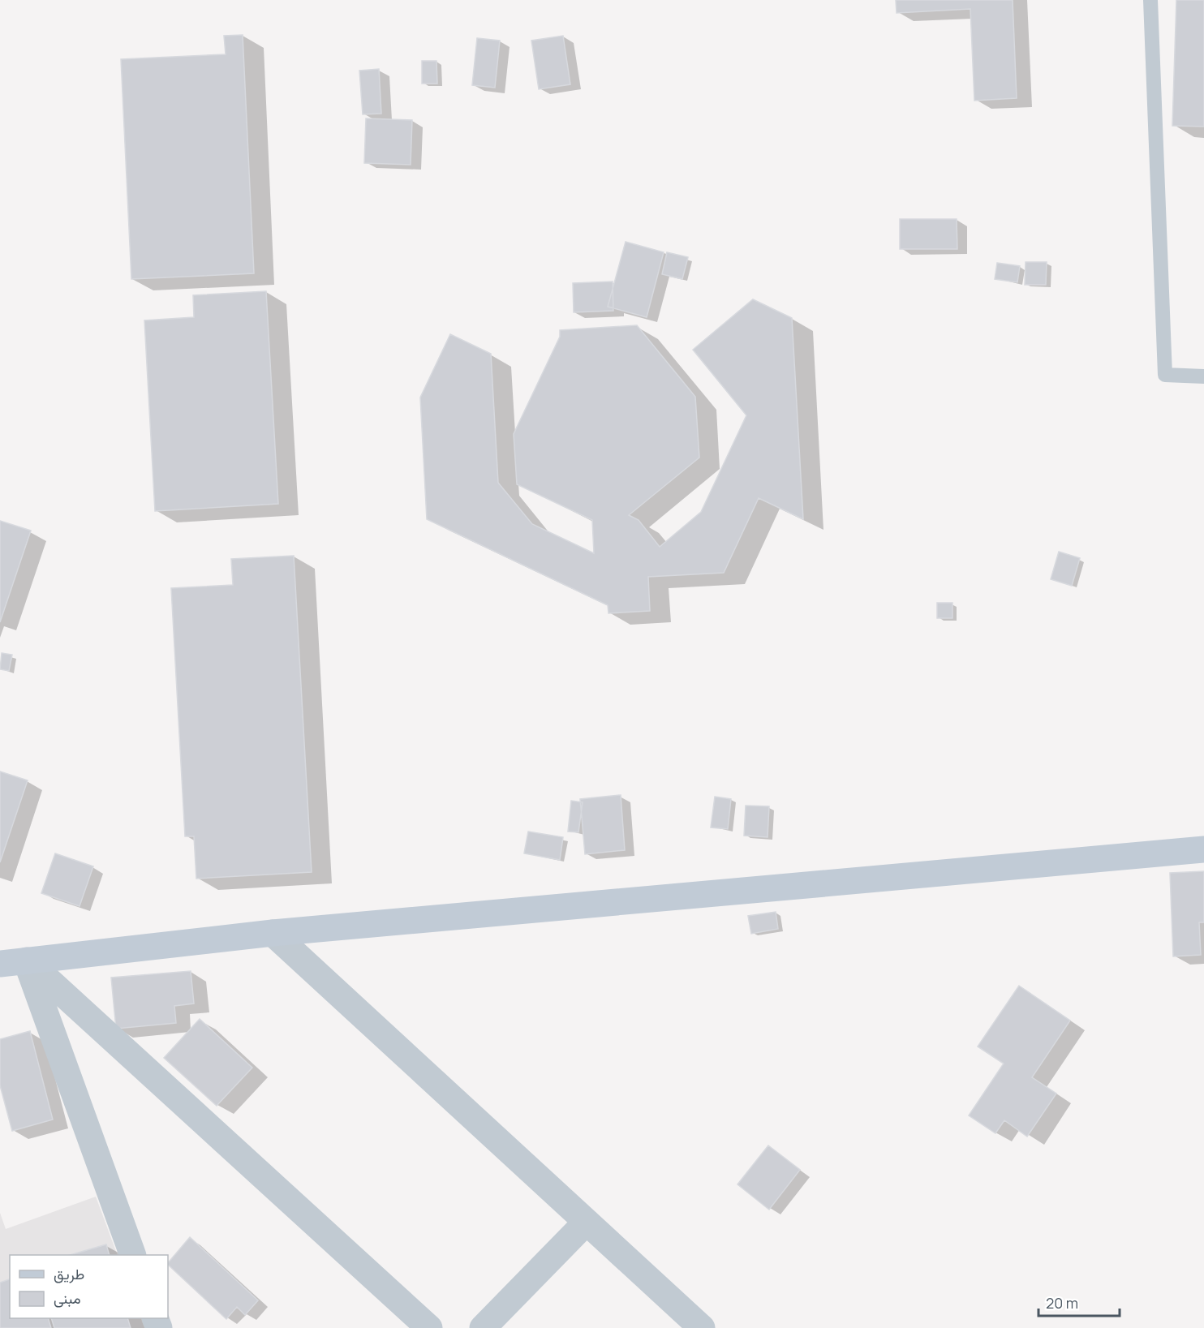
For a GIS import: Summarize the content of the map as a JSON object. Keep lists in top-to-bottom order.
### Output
{
  "legend": ["طريق", "مبنى"],
  "scale_bar": "20 m"
}
